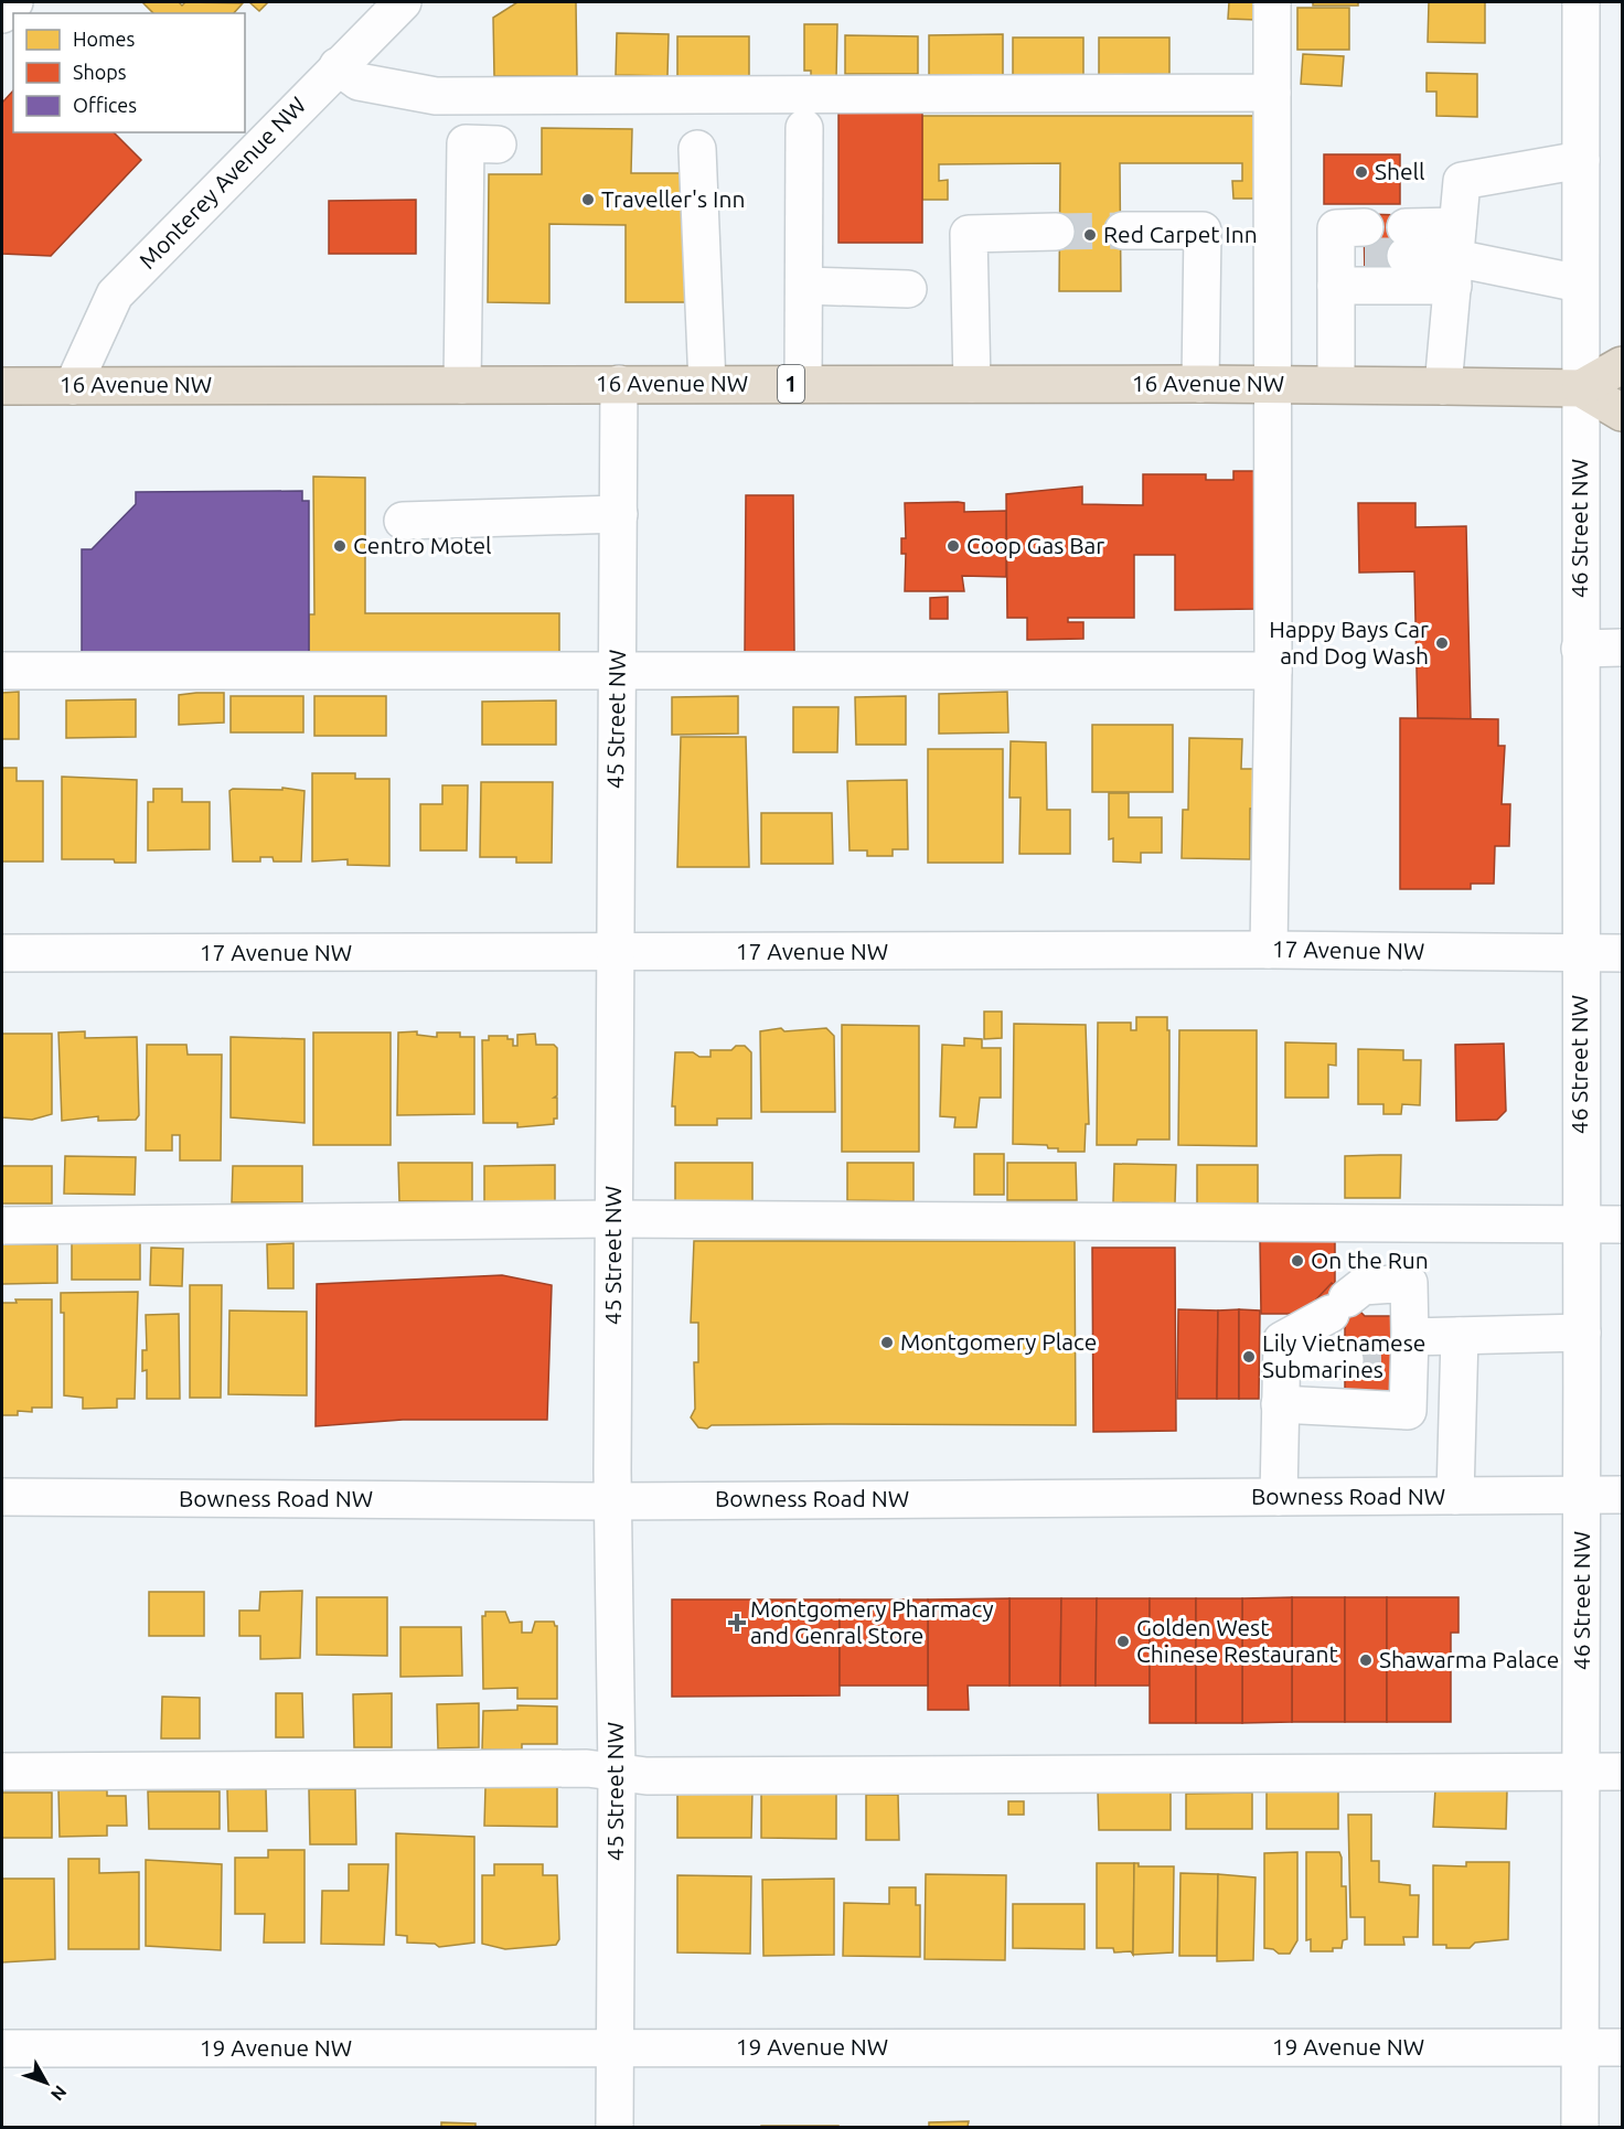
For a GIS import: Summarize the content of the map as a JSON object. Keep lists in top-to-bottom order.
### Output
{
  "streets": {
    "highway": ["16 Avenue NW", "1"],
    "street": [
      "Monterey Avenue NW",
      "46 Street NW",
      "45 Street NW",
      "17 Avenue NW",
      "Bowness Road NW",
      "19 Avenue NW"
    ]
  },
  "crossings": [
    ["Monterey Avenue NW", "16 Avenue NW"],
    ["16 Avenue NW", "46 Street NW"],
    ["16 Avenue NW", "45 Street NW"],
    ["46 Street NW", "17 Avenue NW"],
    ["46 Street NW", "Bowness Road NW"],
    ["46 Street NW", "19 Avenue NW"],
    ["45 Street NW", "17 Avenue NW"],
    ["45 Street NW", "Bowness Road NW"],
    ["45 Street NW", "19 Avenue NW"]
  ],
  "places": {
    "other": [
      "Shell",
      "Traveller's Inn",
      "Red Carpet Inn",
      "Centro Motel",
      "Coop Gas Bar",
      "Happy Bays Car and Dog Wash",
      "On the Run",
      "Montgomery Place",
      "Lily Vietnamese Submarines",
      "Golden West Chinese Restaurant",
      "Shawarma Palace"
    ],
    "health": ["Montgomery Pharmacy and Genral Store"]
  },
  "legend": ["Homes", "Shops", "Offices"],
  "north": "bottom right"
}
